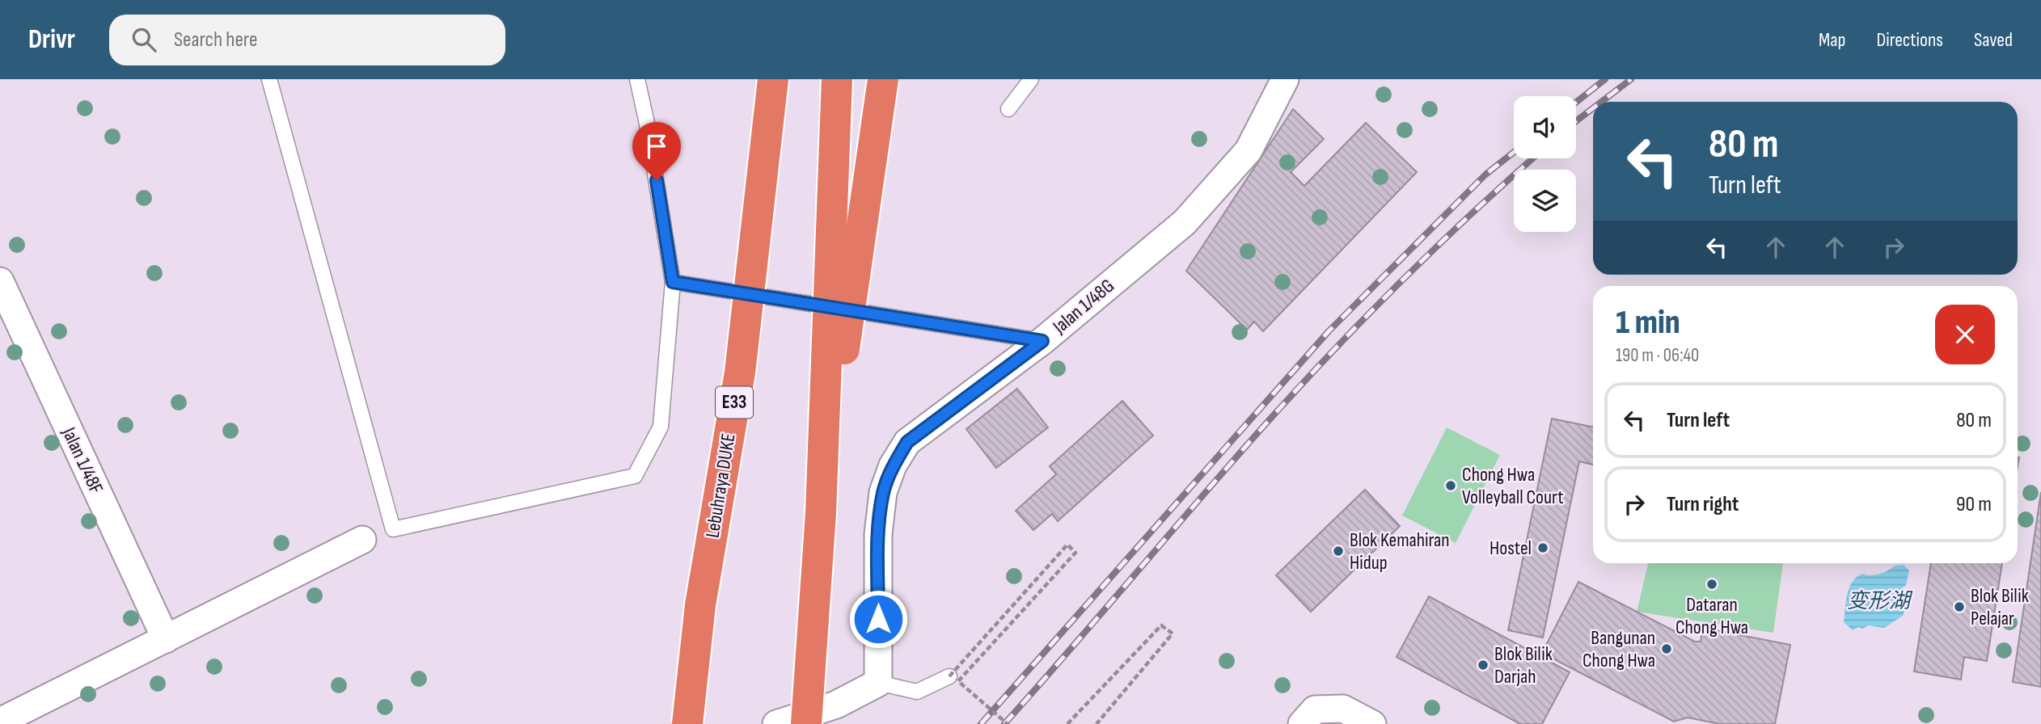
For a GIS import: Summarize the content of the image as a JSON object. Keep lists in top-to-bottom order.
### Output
{
  "streets": {
    "highway": ["E33", "Lebuhraya DUKE"],
    "street": ["Jalan 1/48G", "Jalan 1/48F"]
  },
  "water": ["变形湖"],
  "places": [
    "Chong Hwa Volleyball Court",
    "Hostel",
    "Blok Kemahiran Hidup",
    "Dataran Chong Hwa",
    "Blok Bilik Pelajar",
    "Bangunan Chong Hwa",
    "Blok Bilik Darjah"
  ],
  "page": {
    "header": "Drivr",
    "search": "Search here",
    "nav": ["Map", "Directions", "Saved"],
    "turn": ["80 m", "Turn left"],
    "heading": ["1 min", "190 m · 06:40"],
    "list": [
      {
        "name": "Turn left",
        "value": "80 m"
      },
      {
        "name": "Turn right",
        "value": "90 m"
      }
    ]
  }
}
